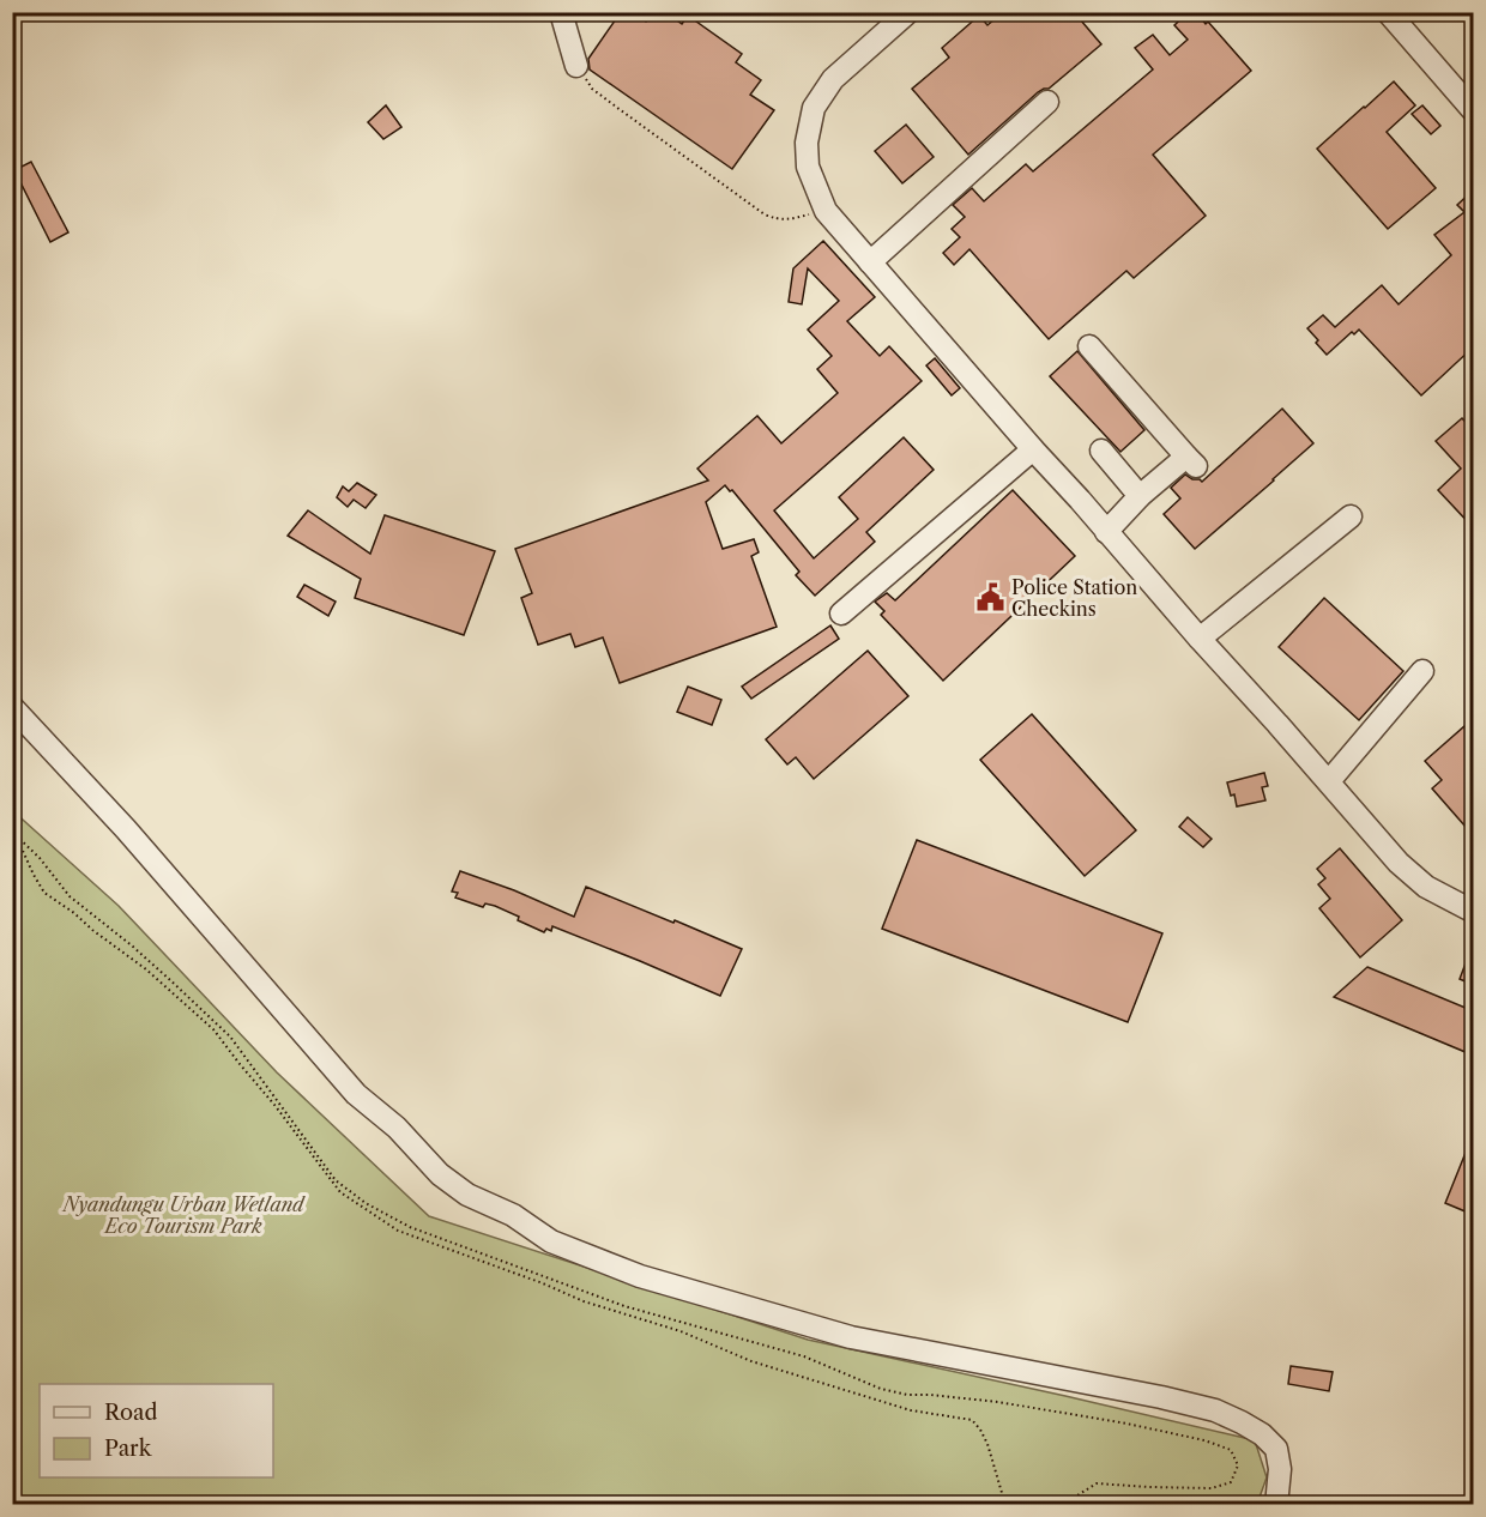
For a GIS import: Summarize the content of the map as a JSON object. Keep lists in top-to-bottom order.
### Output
{
  "parks": ["Nyandungu Urban Wetland Eco Tourism Park"],
  "places": {
    "public building": ["Police Station Checkins"]
  },
  "legend": ["Road", "Park"]
}
